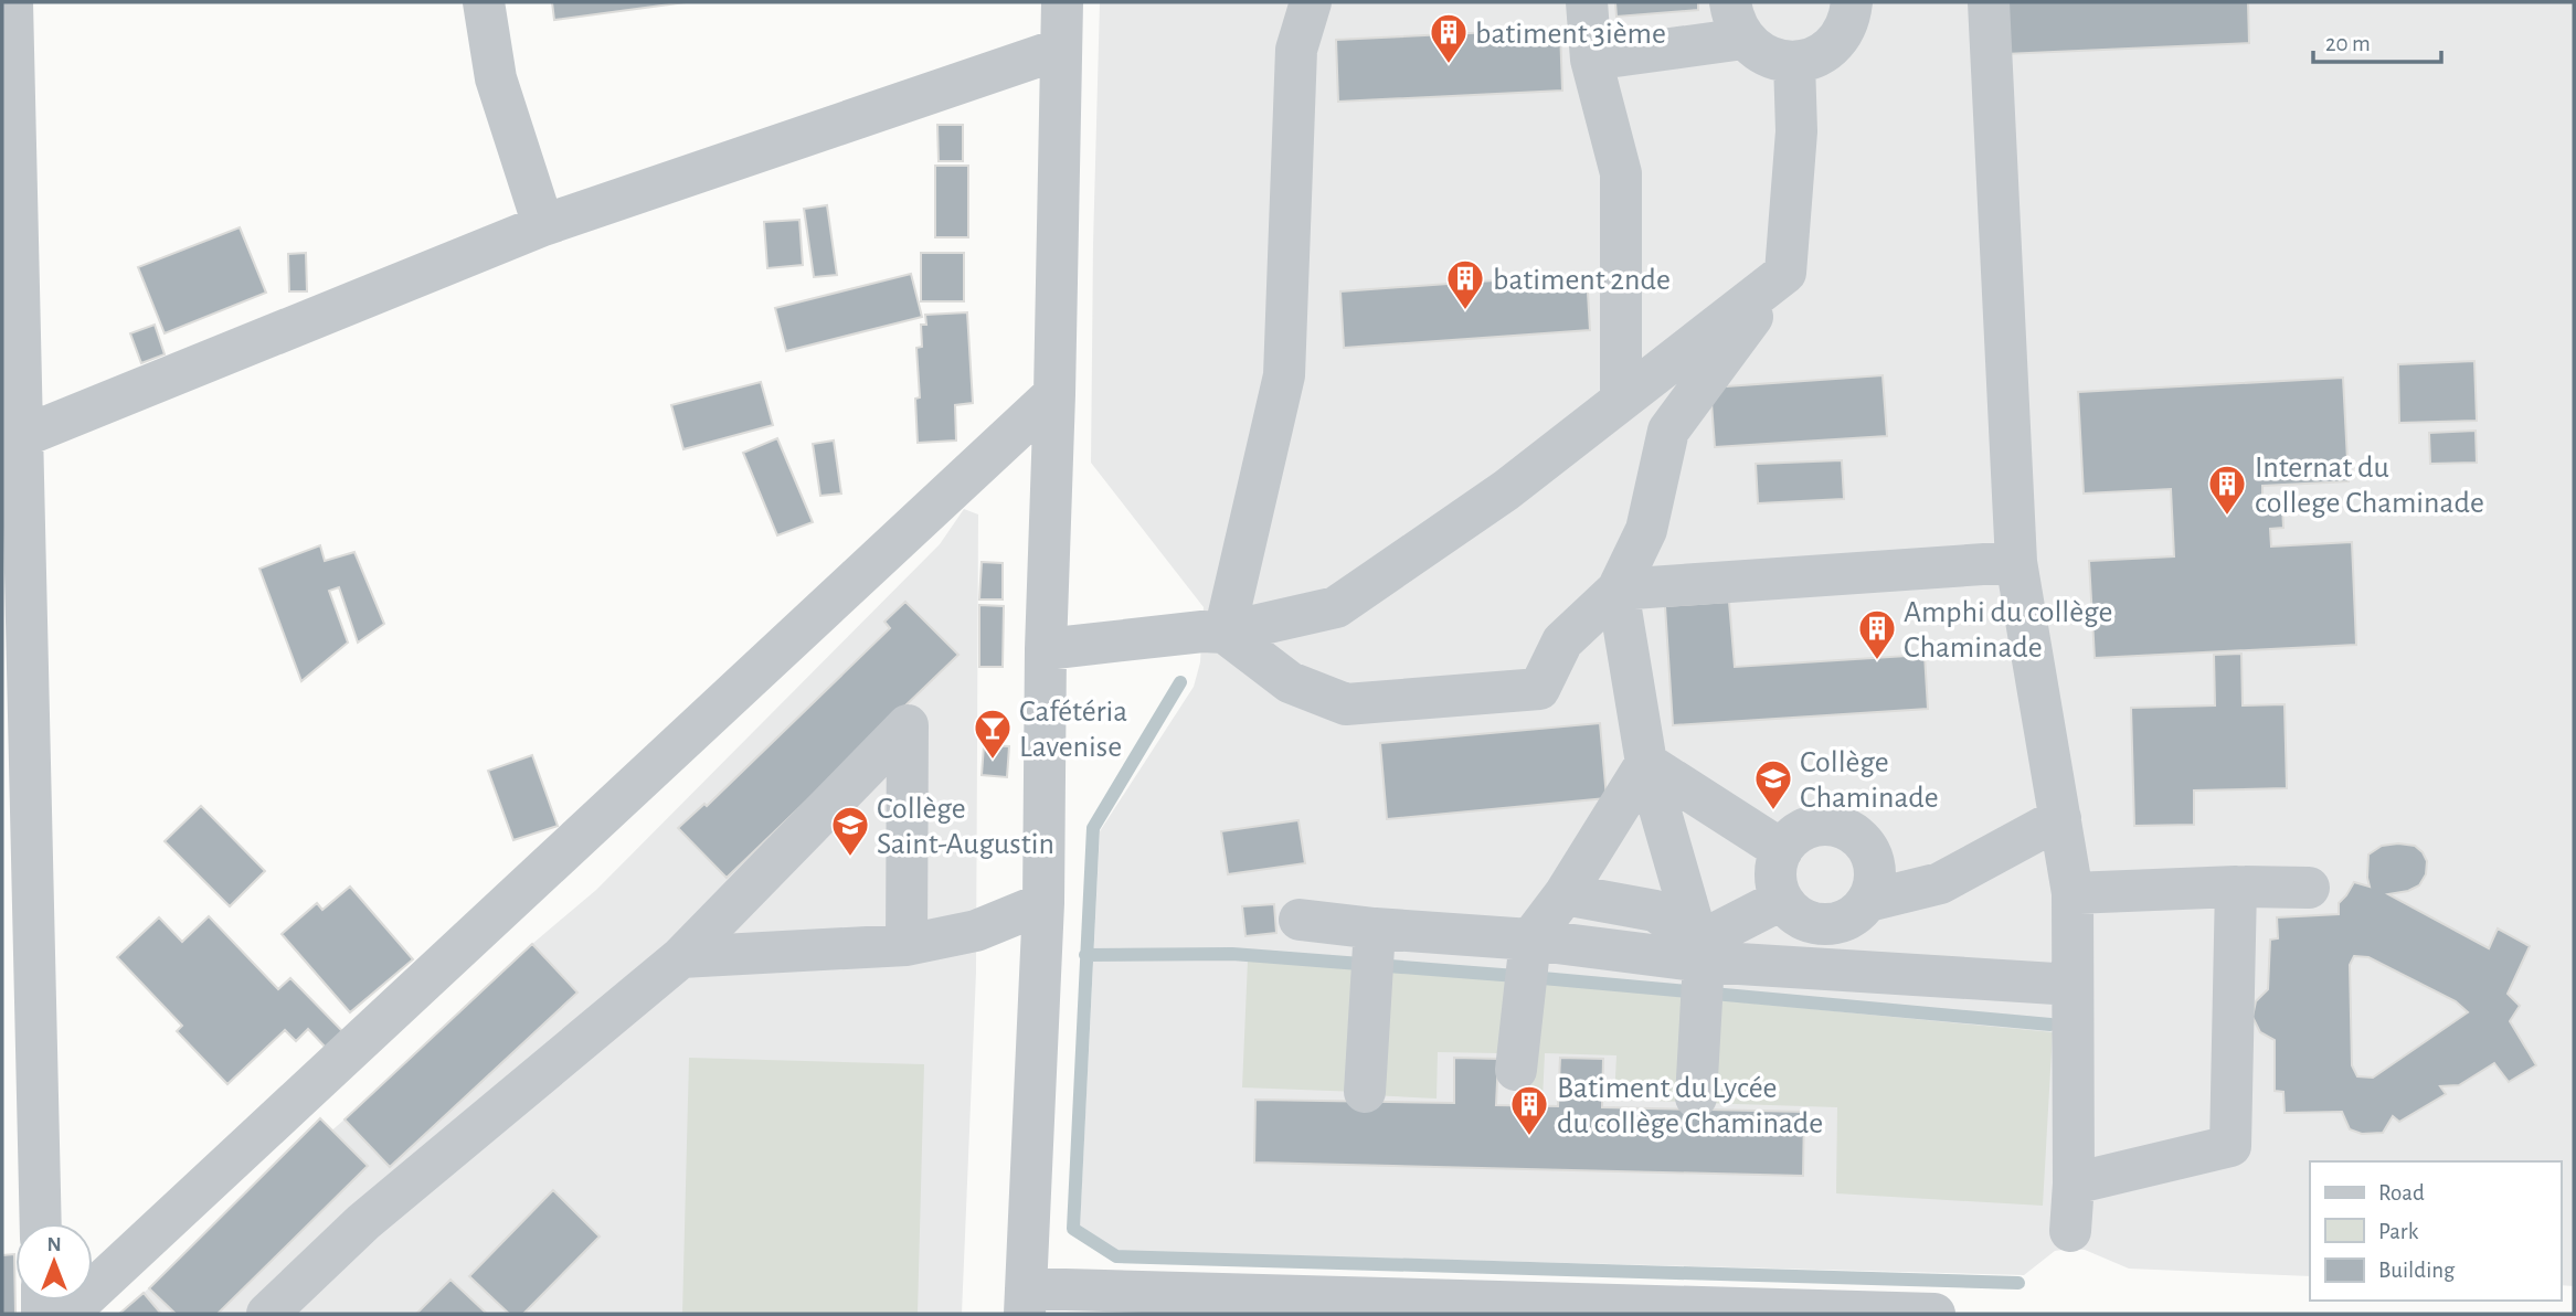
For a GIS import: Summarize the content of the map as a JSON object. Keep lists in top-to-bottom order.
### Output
{
  "places": {
    "building": [
      "batiment 3ième",
      "batiment 2nde",
      "Internat du college Chaminade",
      "Amphi du collège Chaminade",
      "Batiment du Lycée du collège Chaminade"
    ],
    "bar": ["Cafétéria Lavenise"],
    "school or university": ["Collège Chaminade", "Collège Saint-Augustin"]
  },
  "legend": ["Road", "Park", "Building"],
  "scale_bar": "20 m",
  "north": "top"
}
